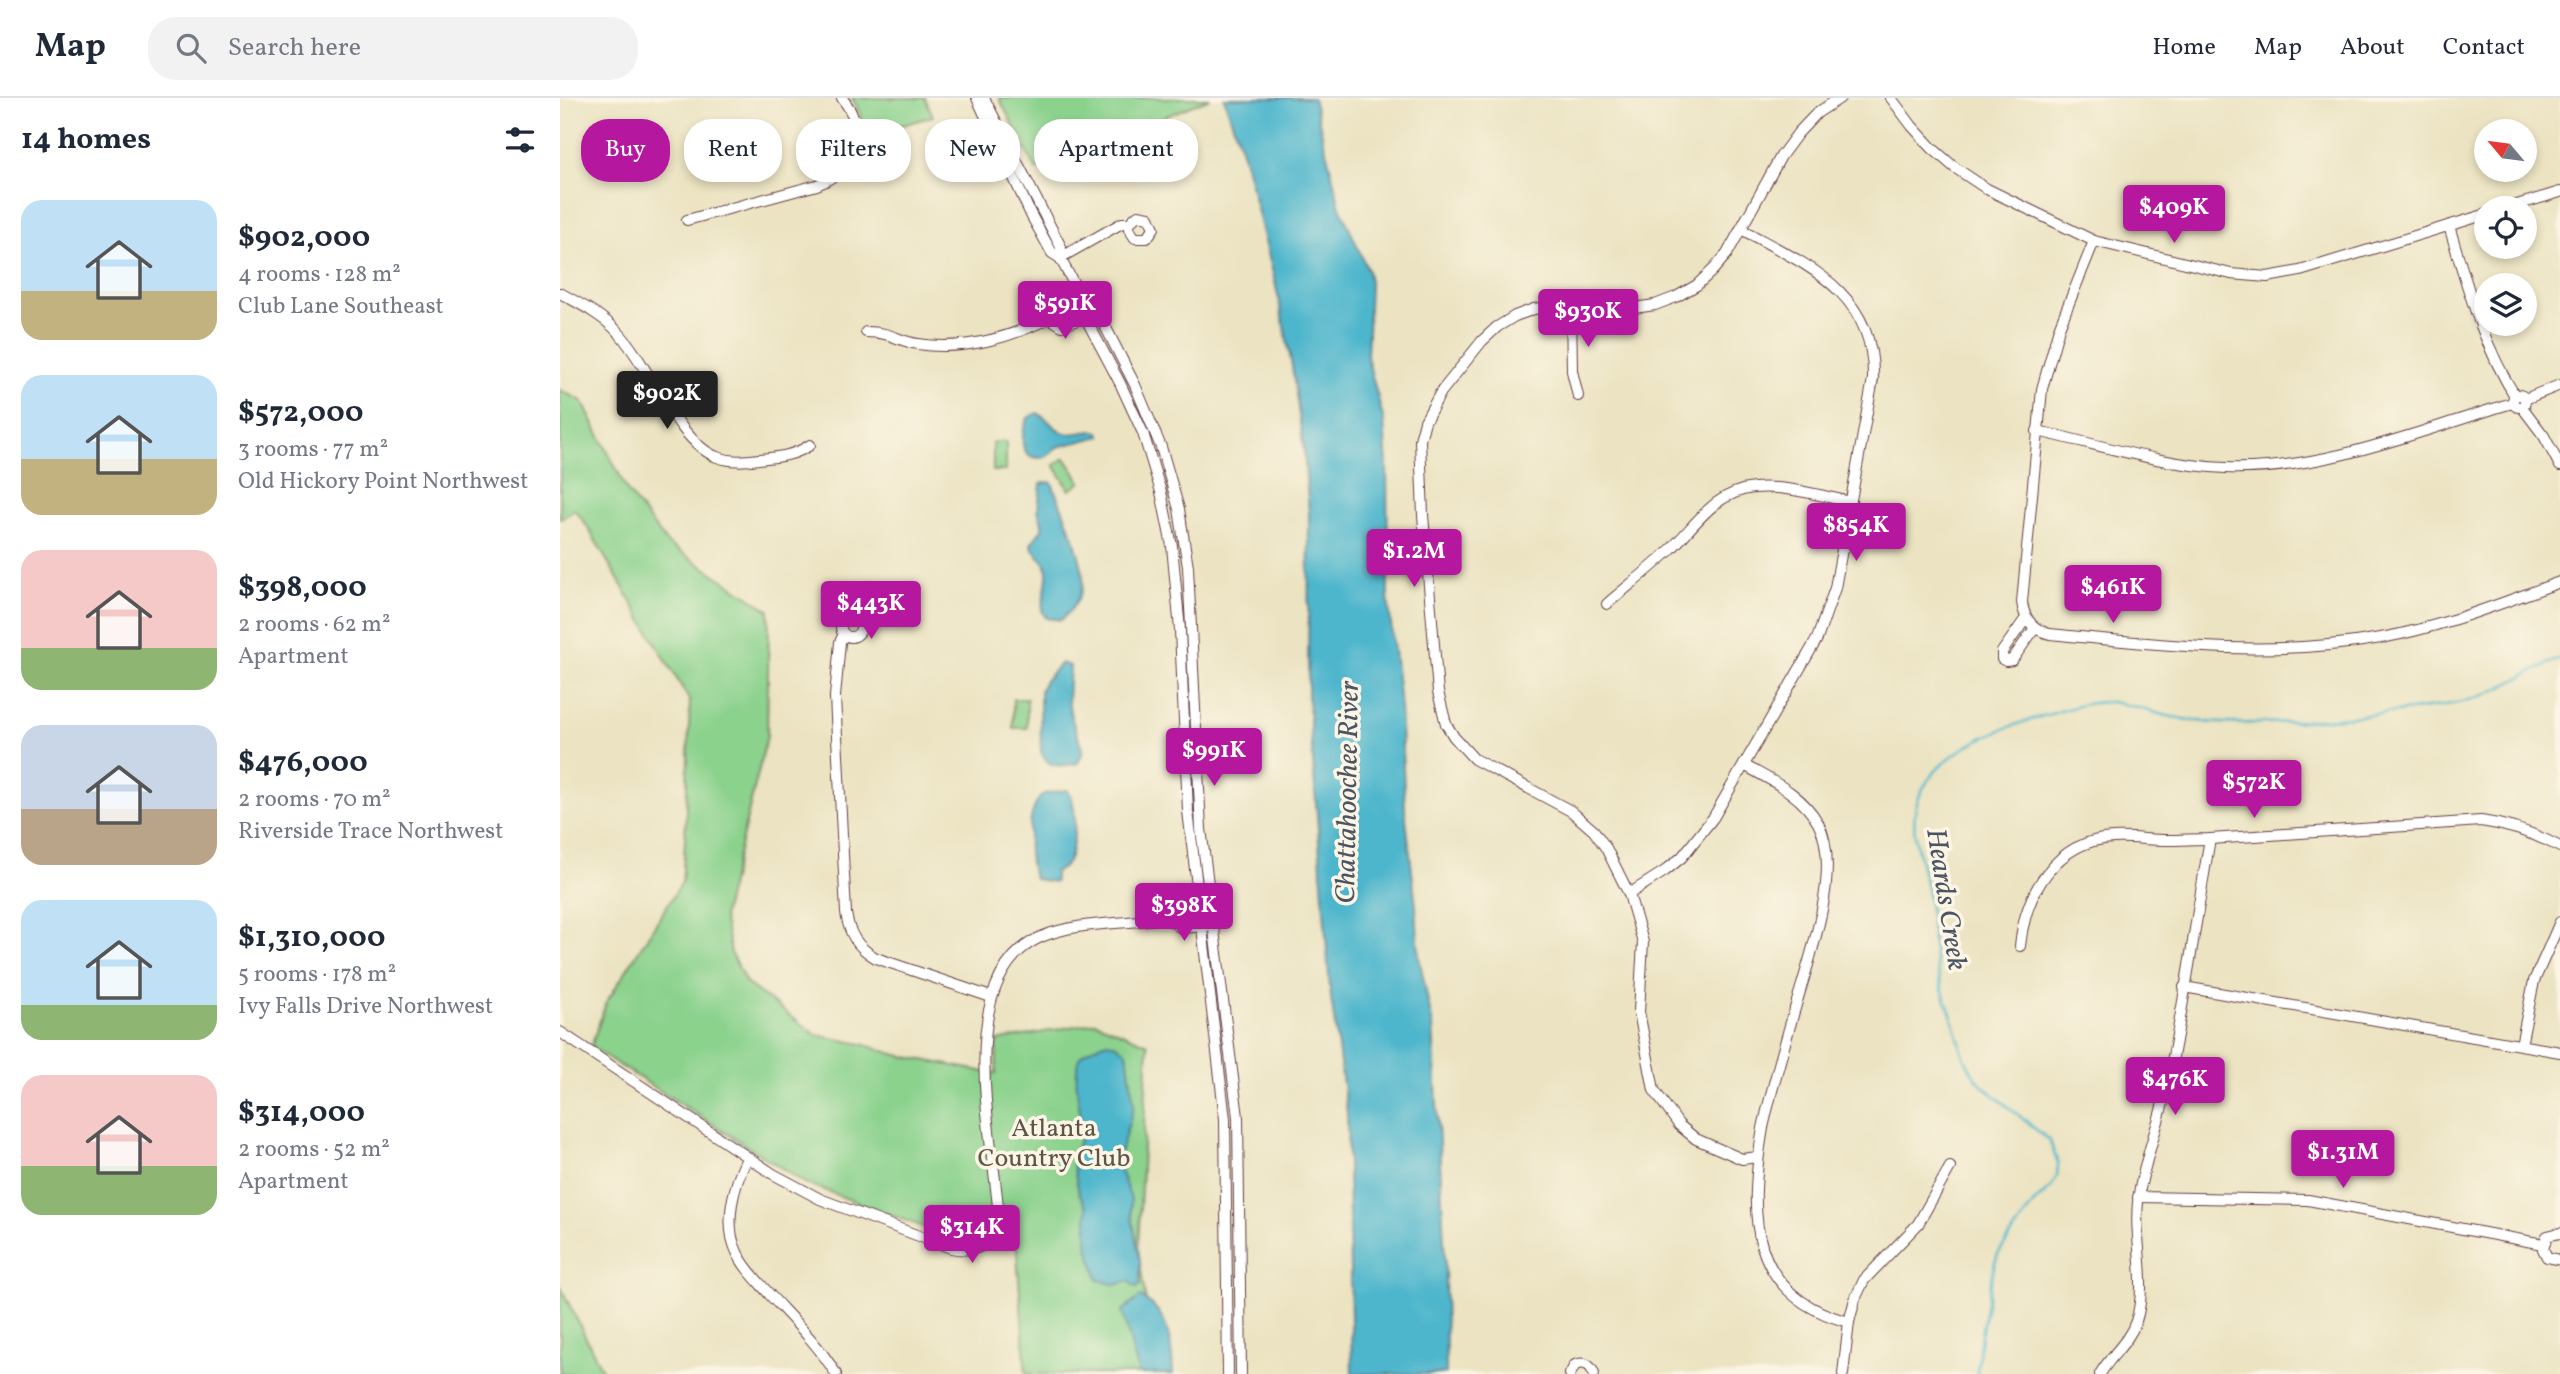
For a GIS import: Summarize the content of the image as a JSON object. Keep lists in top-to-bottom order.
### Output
{
  "water": ["Chattahoochee River", "Heards Creek"],
  "parks": ["Atlanta Country Club"],
  "north": "top left",
  "page": {
    "header": "Map",
    "search": "Search here",
    "nav": [
      "Home",
      "Map",
      "About",
      "Contact"
    ],
    "heading": "14 homes",
    "chip": [
      "Buy",
      "Rent",
      "Filters",
      "New",
      "Apartment"
    ],
    "list": [
      {
        "name": "$902,000",
        "note": "4 rooms · 128 m² · Club Lane Southeast"
      },
      {
        "name": "$572,000",
        "note": "3 rooms · 77 m² · Old Hickory Point Northwest"
      },
      {
        "name": "$398,000",
        "note": "2 rooms · 62 m² · Apartment"
      },
      {
        "name": "$476,000",
        "note": "2 rooms · 70 m² · Riverside Trace Northwest"
      },
      {
        "name": "$1,310,000",
        "note": "5 rooms · 178 m² · Ivy Falls Drive Northwest"
      },
      {
        "name": "$314,000",
        "note": "2 rooms · 52 m² · Apartment"
      }
    ],
    "price": [
      "$409K",
      "$591K",
      "$930K",
      "$902K",
      "$854K",
      "$1.2M",
      "$461K",
      "$443K",
      "$991K",
      "$572K",
      "$398K",
      "$476K",
      "$1.31M",
      "$314K"
    ]
  }
}
